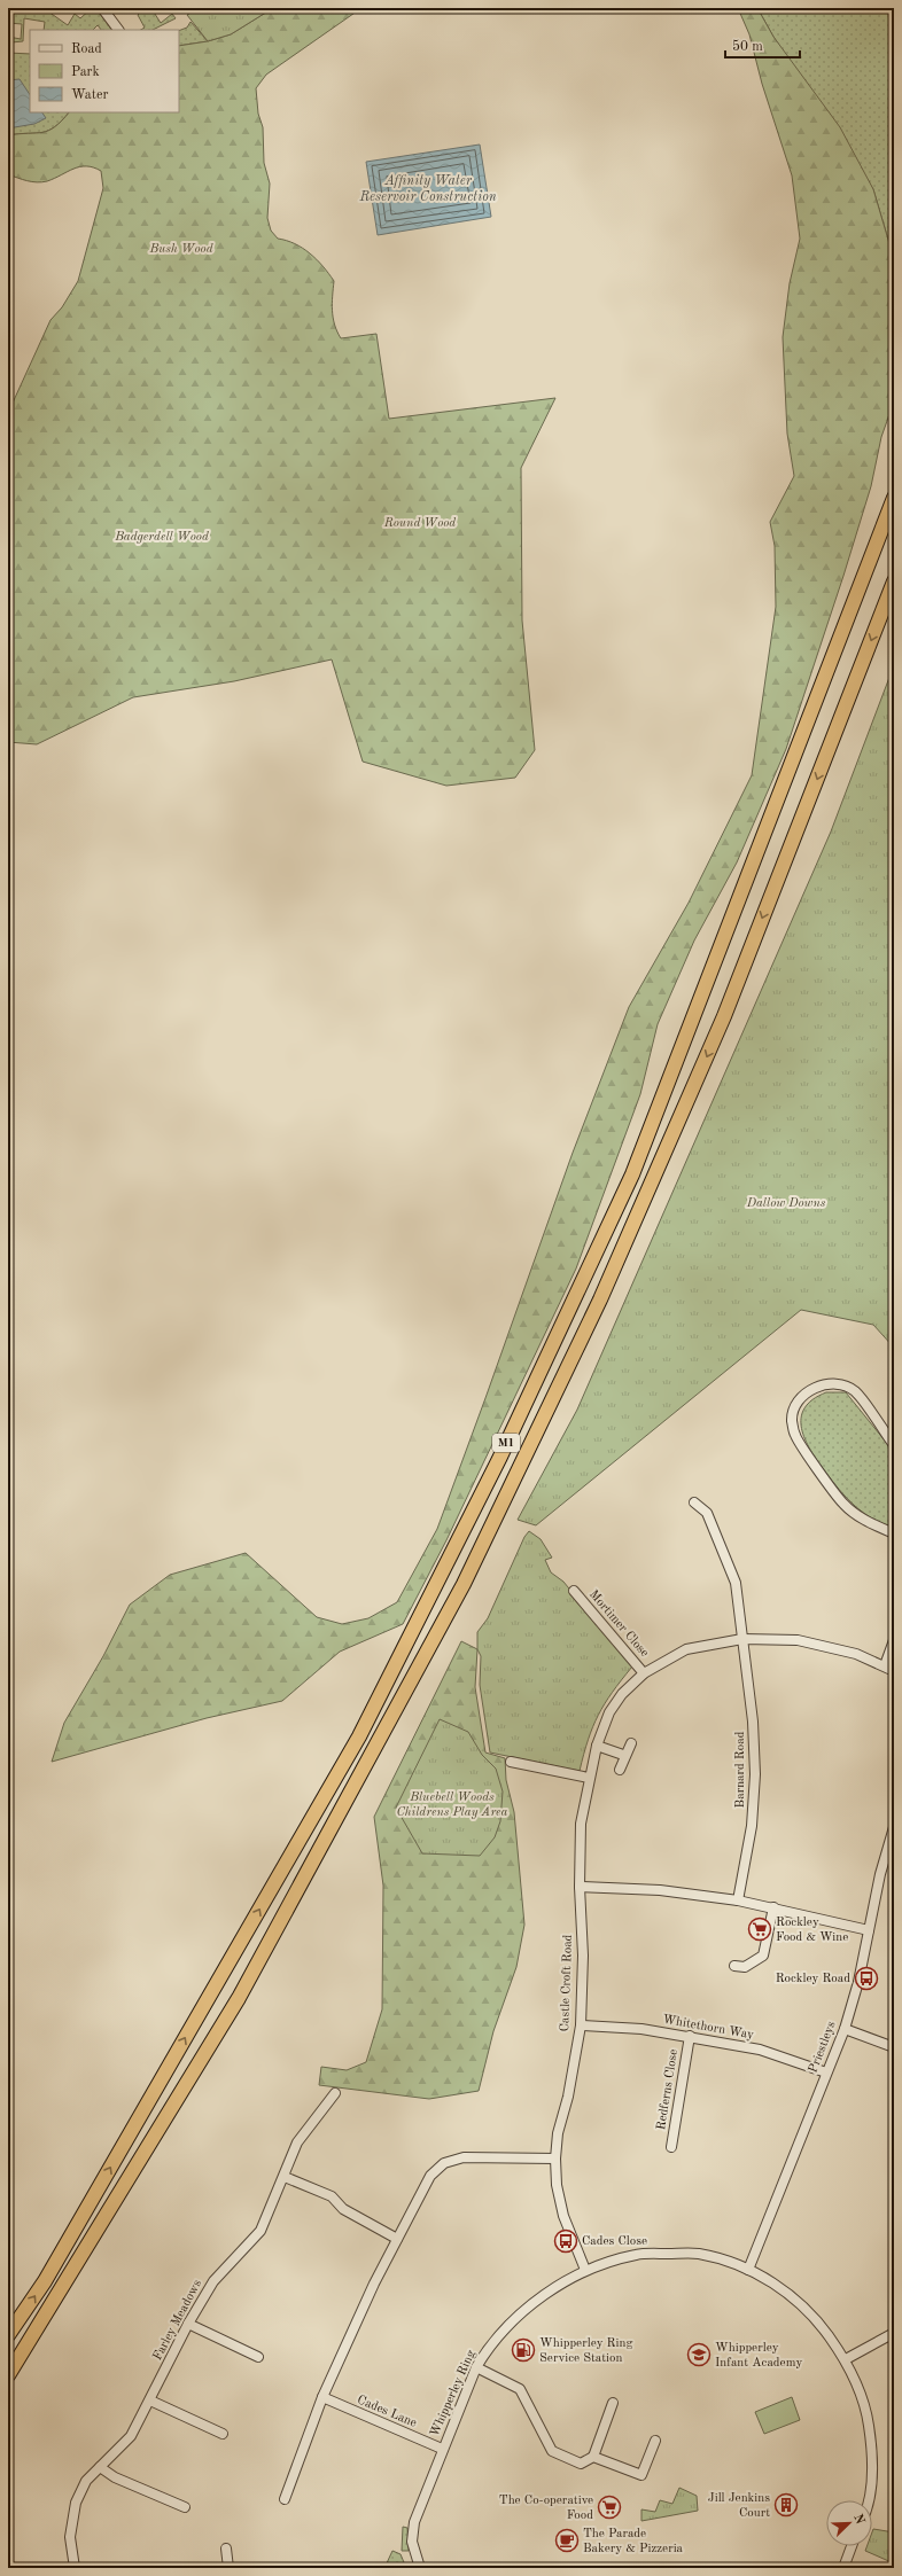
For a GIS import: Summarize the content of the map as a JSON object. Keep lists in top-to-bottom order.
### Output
{
  "streets": {
    "highway": ["M1"],
    "street": [
      "Mortimer Close",
      "Barnard Road",
      "Castle Croft Road",
      "Whitethorn Way",
      "Priestleys",
      "Redferns Close",
      "Farley Meadows",
      "Whipperley Ring",
      "Cades Lane"
    ]
  },
  "crossings": [
    ["Mortimer Close", "Castle Croft Road"],
    ["Barnard Road", "Castle Croft Road"],
    ["Castle Croft Road", "Whitethorn Way"],
    ["Castle Croft Road", "Whipperley Ring"],
    ["Whitethorn Way", "Priestleys"],
    ["Whitethorn Way", "Redferns Close"],
    ["Priestleys", "Whipperley Ring"],
    ["Whipperley Ring", "Cades Lane"]
  ],
  "water": ["Affinity Water Reservoir Construction"],
  "parks": [
    "Bush Wood",
    "Round Wood",
    "Badgerdell Wood",
    "Dallow Downs",
    "Bluebell Woods Childrens Play Area"
  ],
  "places": {
    "supermarket": ["Rockley Food & Wine", "The Co-operative Food"],
    "bus stop": ["Rockley Road", "Cades Close"],
    "fuel station": ["Whipperley Ring Service Station"],
    "school or university": ["Whipperley Infant Academy"],
    "building": ["Jill Jenkins Court"],
    "cafe": ["The Parade Bakery & Pizzeria"]
  },
  "legend": ["Road", "Park", "Water"],
  "scale_bar": "50 m",
  "north": "top right"
}
